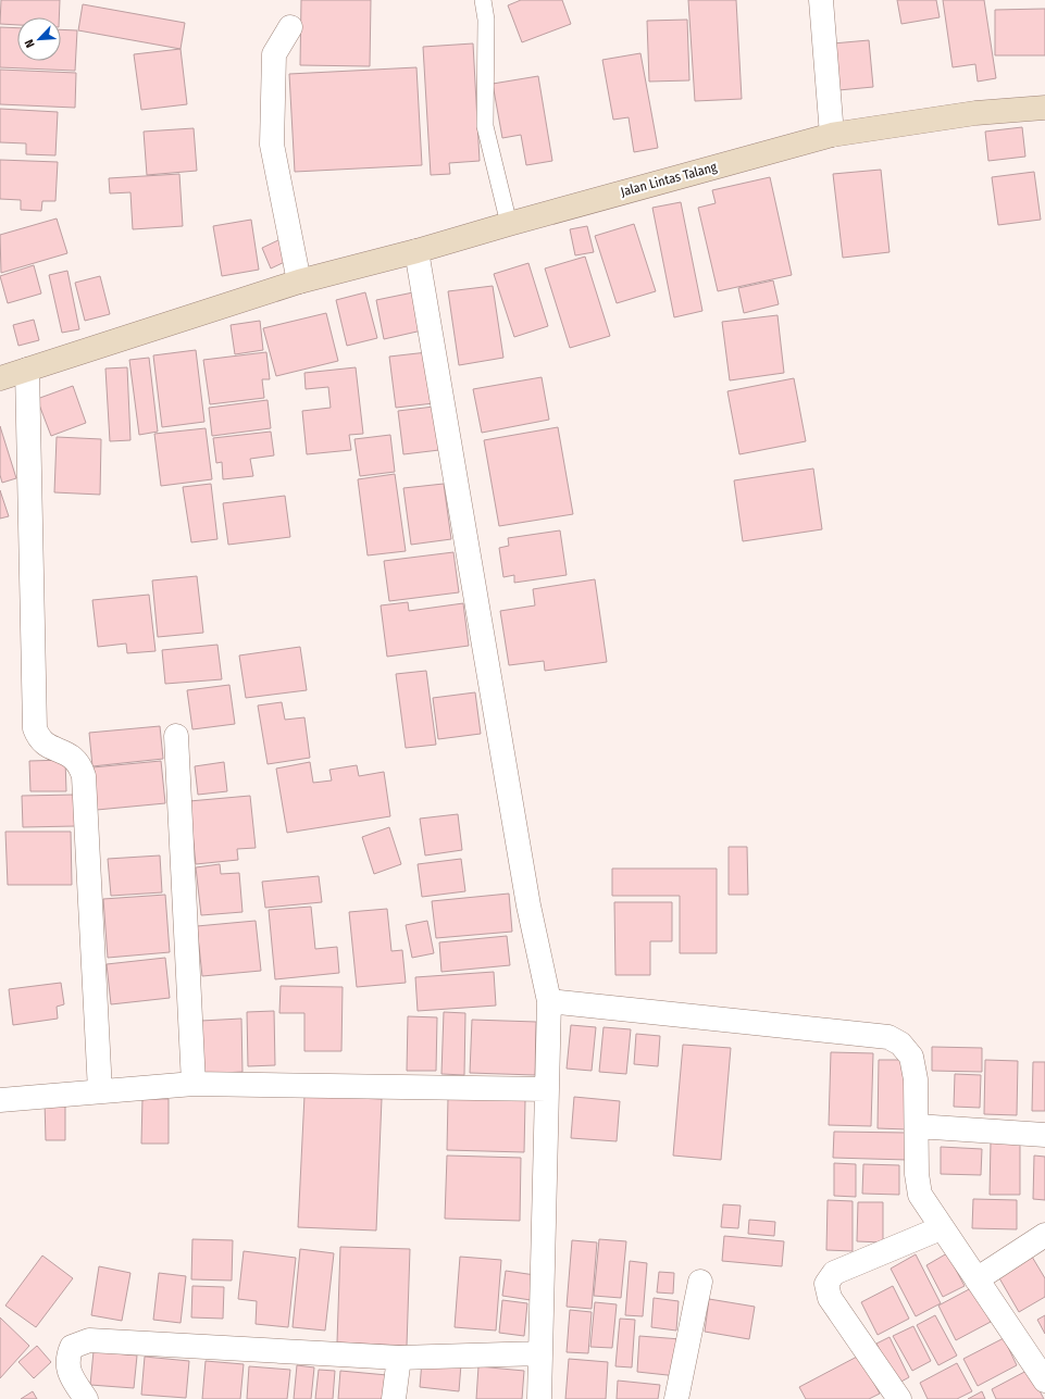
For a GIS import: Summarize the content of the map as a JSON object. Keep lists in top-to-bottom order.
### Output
{
  "streets": {
    "street": ["Jalan Lintas Talang"]
  },
  "north": "bottom left"
}
